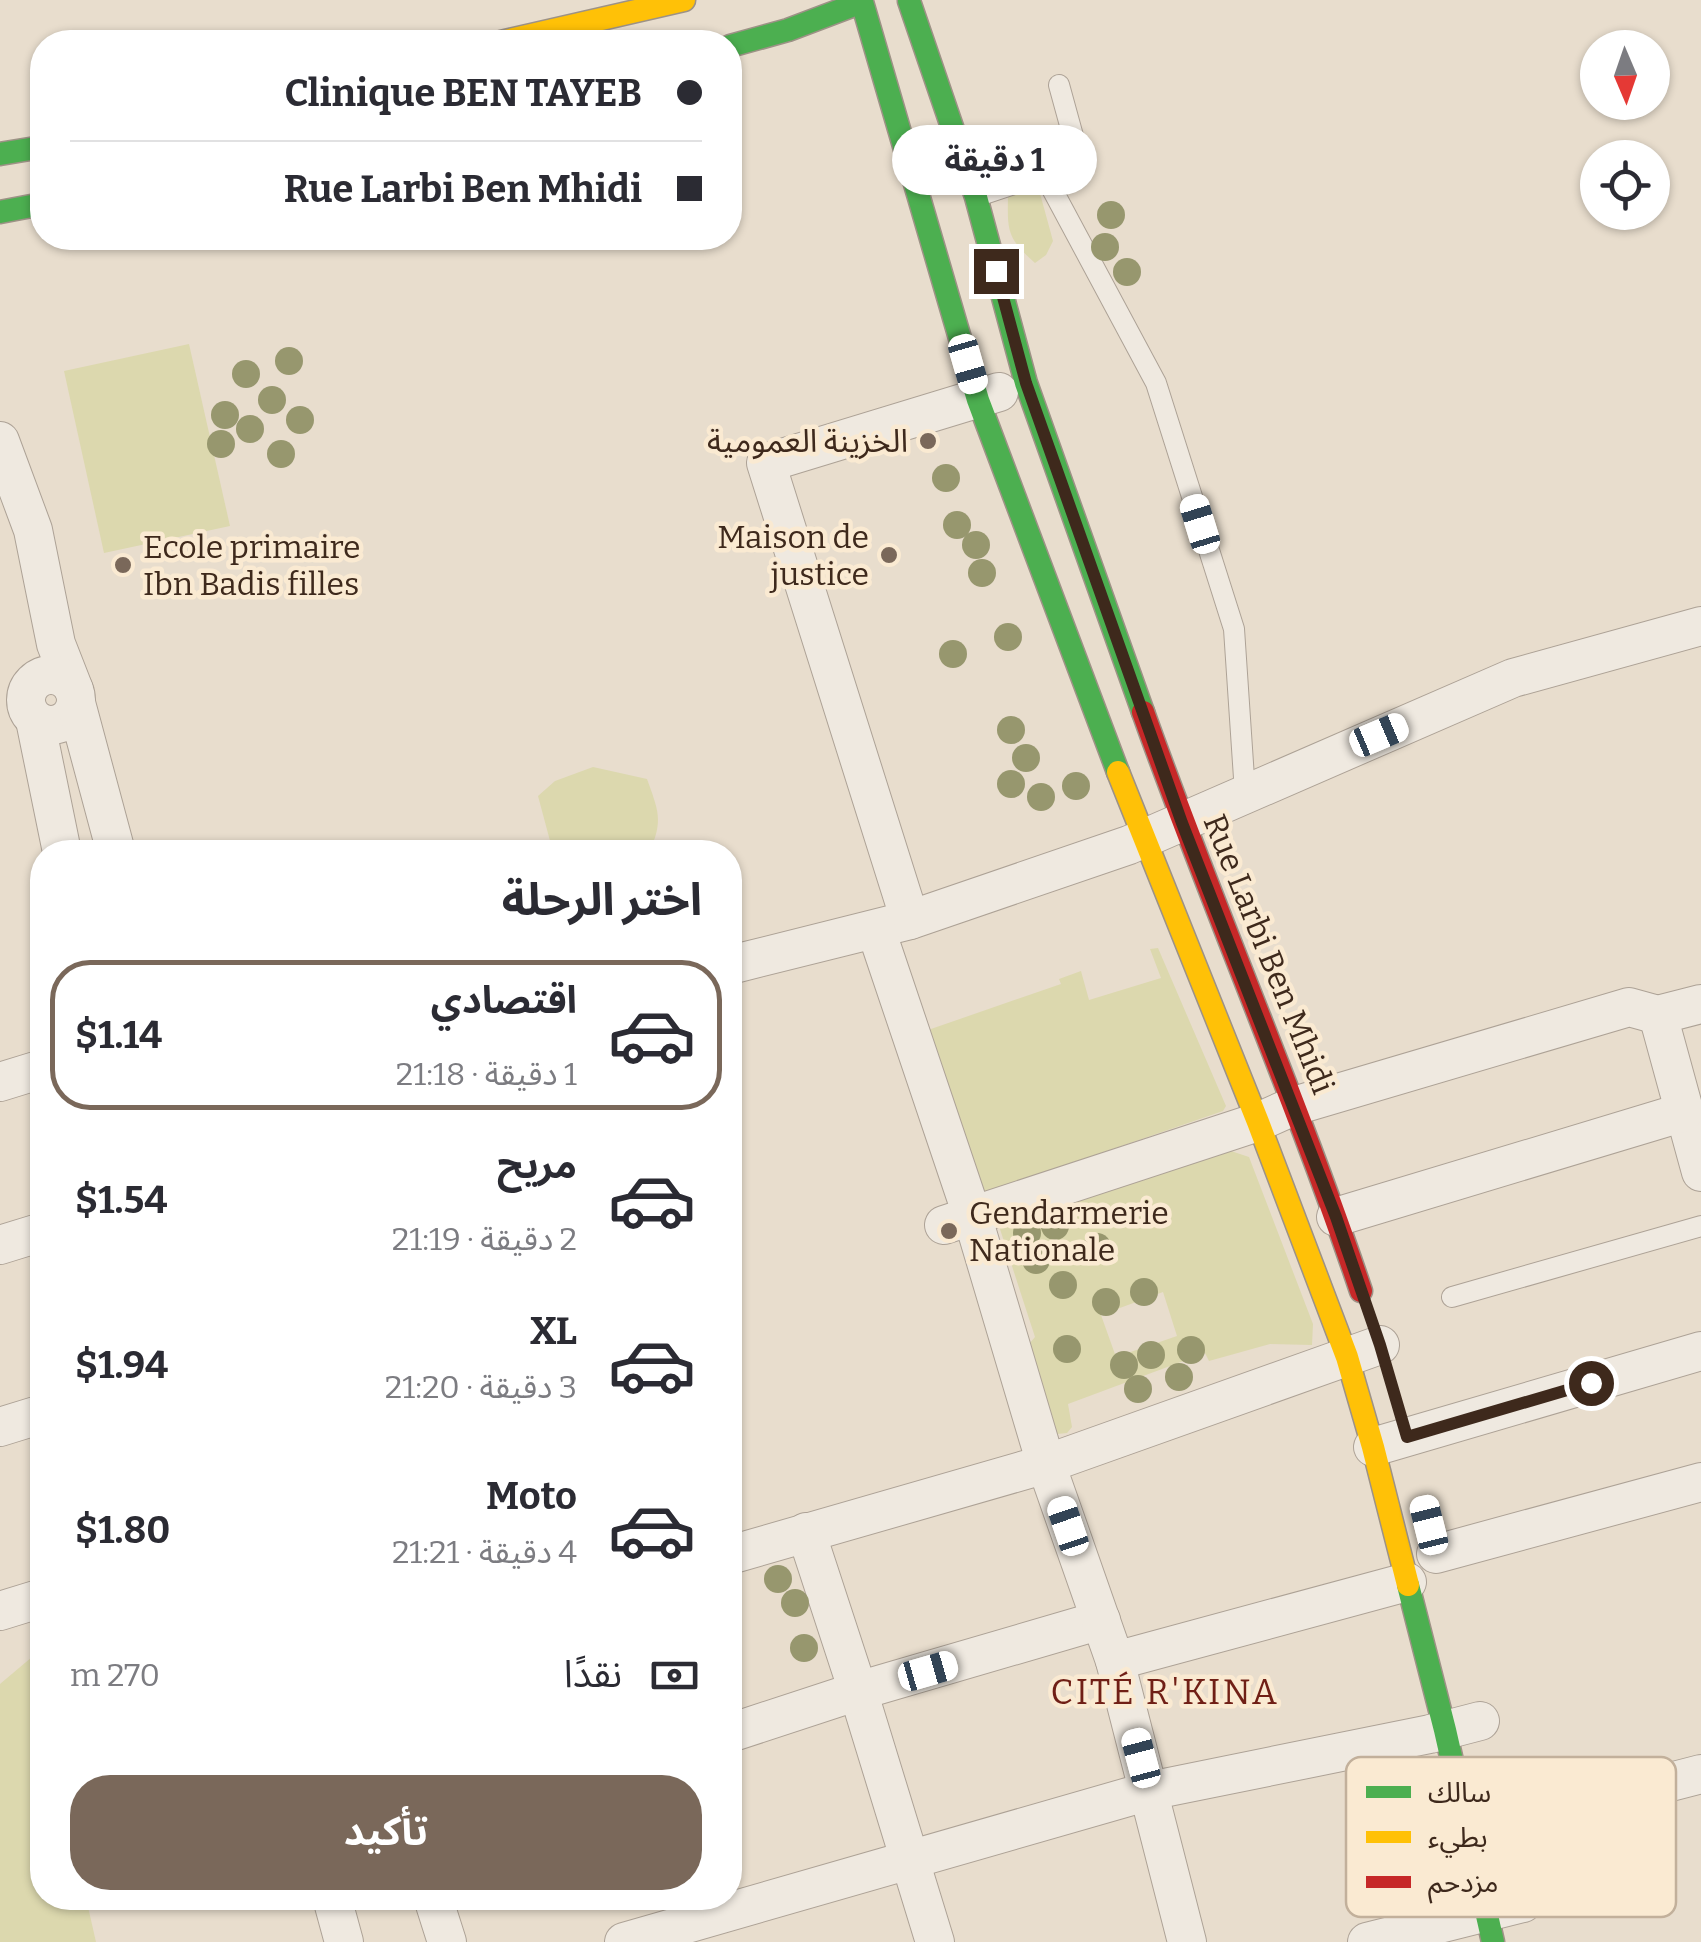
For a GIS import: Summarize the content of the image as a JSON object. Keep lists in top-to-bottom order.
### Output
{
  "streets": {
    "street": ["Rue Larbi Ben Mhidi"]
  },
  "districts": ["CITÉ R'KINA"],
  "places": [
    "الخزينة العمومية",
    "Maison de justice",
    "Ecole primaire Ibn Badis filles",
    "Gendarmerie Nationale"
  ],
  "legend": ["سالك", "بطيء", "مزدحم"],
  "north": "bottom",
  "page": {
    "banner": ["Clinique BEN TAYEB", "Rue Larbi Ben Mhidi"],
    "bubble": "1 دقيقة",
    "heading": "اختر الرحلة",
    "list": [
      {
        "name": "اقتصادي",
        "note": "1 دقيقة · 21:18",
        "value": "$1.14"
      },
      {
        "name": "مريح",
        "note": "2 دقيقة · 21:19",
        "value": "$1.54"
      },
      {
        "name": "XL",
        "note": "3 دقيقة · 21:20",
        "value": "$1.94"
      },
      {
        "name": "Moto",
        "note": "4 دقيقة · 21:21",
        "value": "$1.80"
      }
    ],
    "pay": ["نقدًا", "270 m"],
    "buttons": "تأكيد"
  }
}
